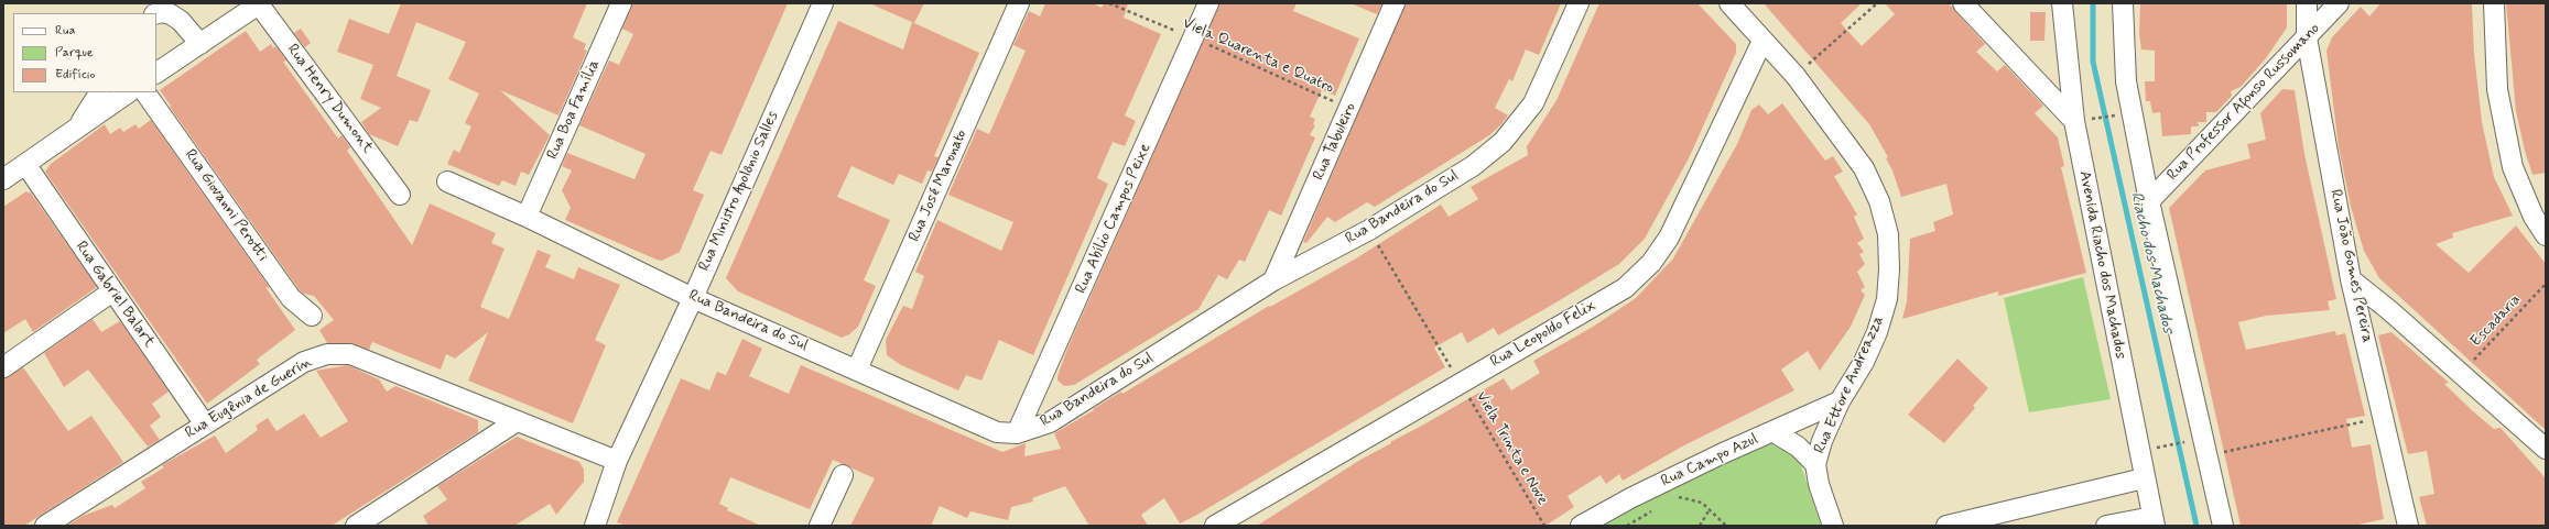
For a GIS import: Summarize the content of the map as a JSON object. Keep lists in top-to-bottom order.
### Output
{
  "streets": {
    "street": [
      "Rua Henry Dumont",
      "Rua Professor Afonso Russomano",
      "Rua Boa Família",
      "Rua Tabuleiro",
      "Rua José Maronato",
      "Rua Ministro Apolônio Salles",
      "Rua Giovanni Perotti",
      "Rua Bandeira do Sul",
      "Rua Abílio Campos Peixe",
      "Avenida Riacho dos Machados",
      "Rua João Gomes Pereira",
      "Rua Gabriel Balart",
      "Rua Leopoldo Felix",
      "Rua Ettore Andreazza",
      "Rua Eugênia de Guerin",
      "Rua Campo Azul"
    ],
    "path": ["Viela Quarenta e Quatro", "Escadaria", "Viela Trinta e Nove"]
  },
  "crossings": [
    ["Viela Quarenta e Quatro", "Rua Tabuleiro"],
    ["Viela Quarenta e Quatro", "Rua Abílio Campos Peixe"],
    ["Rua Professor Afonso Russomano", "Rua João Gomes Pereira"],
    ["Rua Boa Família", "Rua Bandeira do Sul"],
    ["Rua Tabuleiro", "Rua Bandeira do Sul"],
    ["Rua José Maronato", "Rua Bandeira do Sul"],
    ["Rua Ministro Apolônio Salles", "Rua Bandeira do Sul"],
    ["Rua Ministro Apolônio Salles", "Rua Eugênia de Guerin"],
    ["Rua Bandeira do Sul", "Rua Abílio Campos Peixe"],
    ["Rua Bandeira do Sul", "Viela Trinta e Nove"],
    ["Rua Gabriel Balart", "Rua Eugênia de Guerin"],
    ["Rua Leopoldo Felix", "Rua Ettore Andreazza"],
    ["Rua Leopoldo Felix", "Viela Trinta e Nove"],
    ["Rua Ettore Andreazza", "Rua Campo Azul"]
  ],
  "water": ["Riacho dos Machados"],
  "legend": ["Rua", "Parque", "Edifício"]
}
